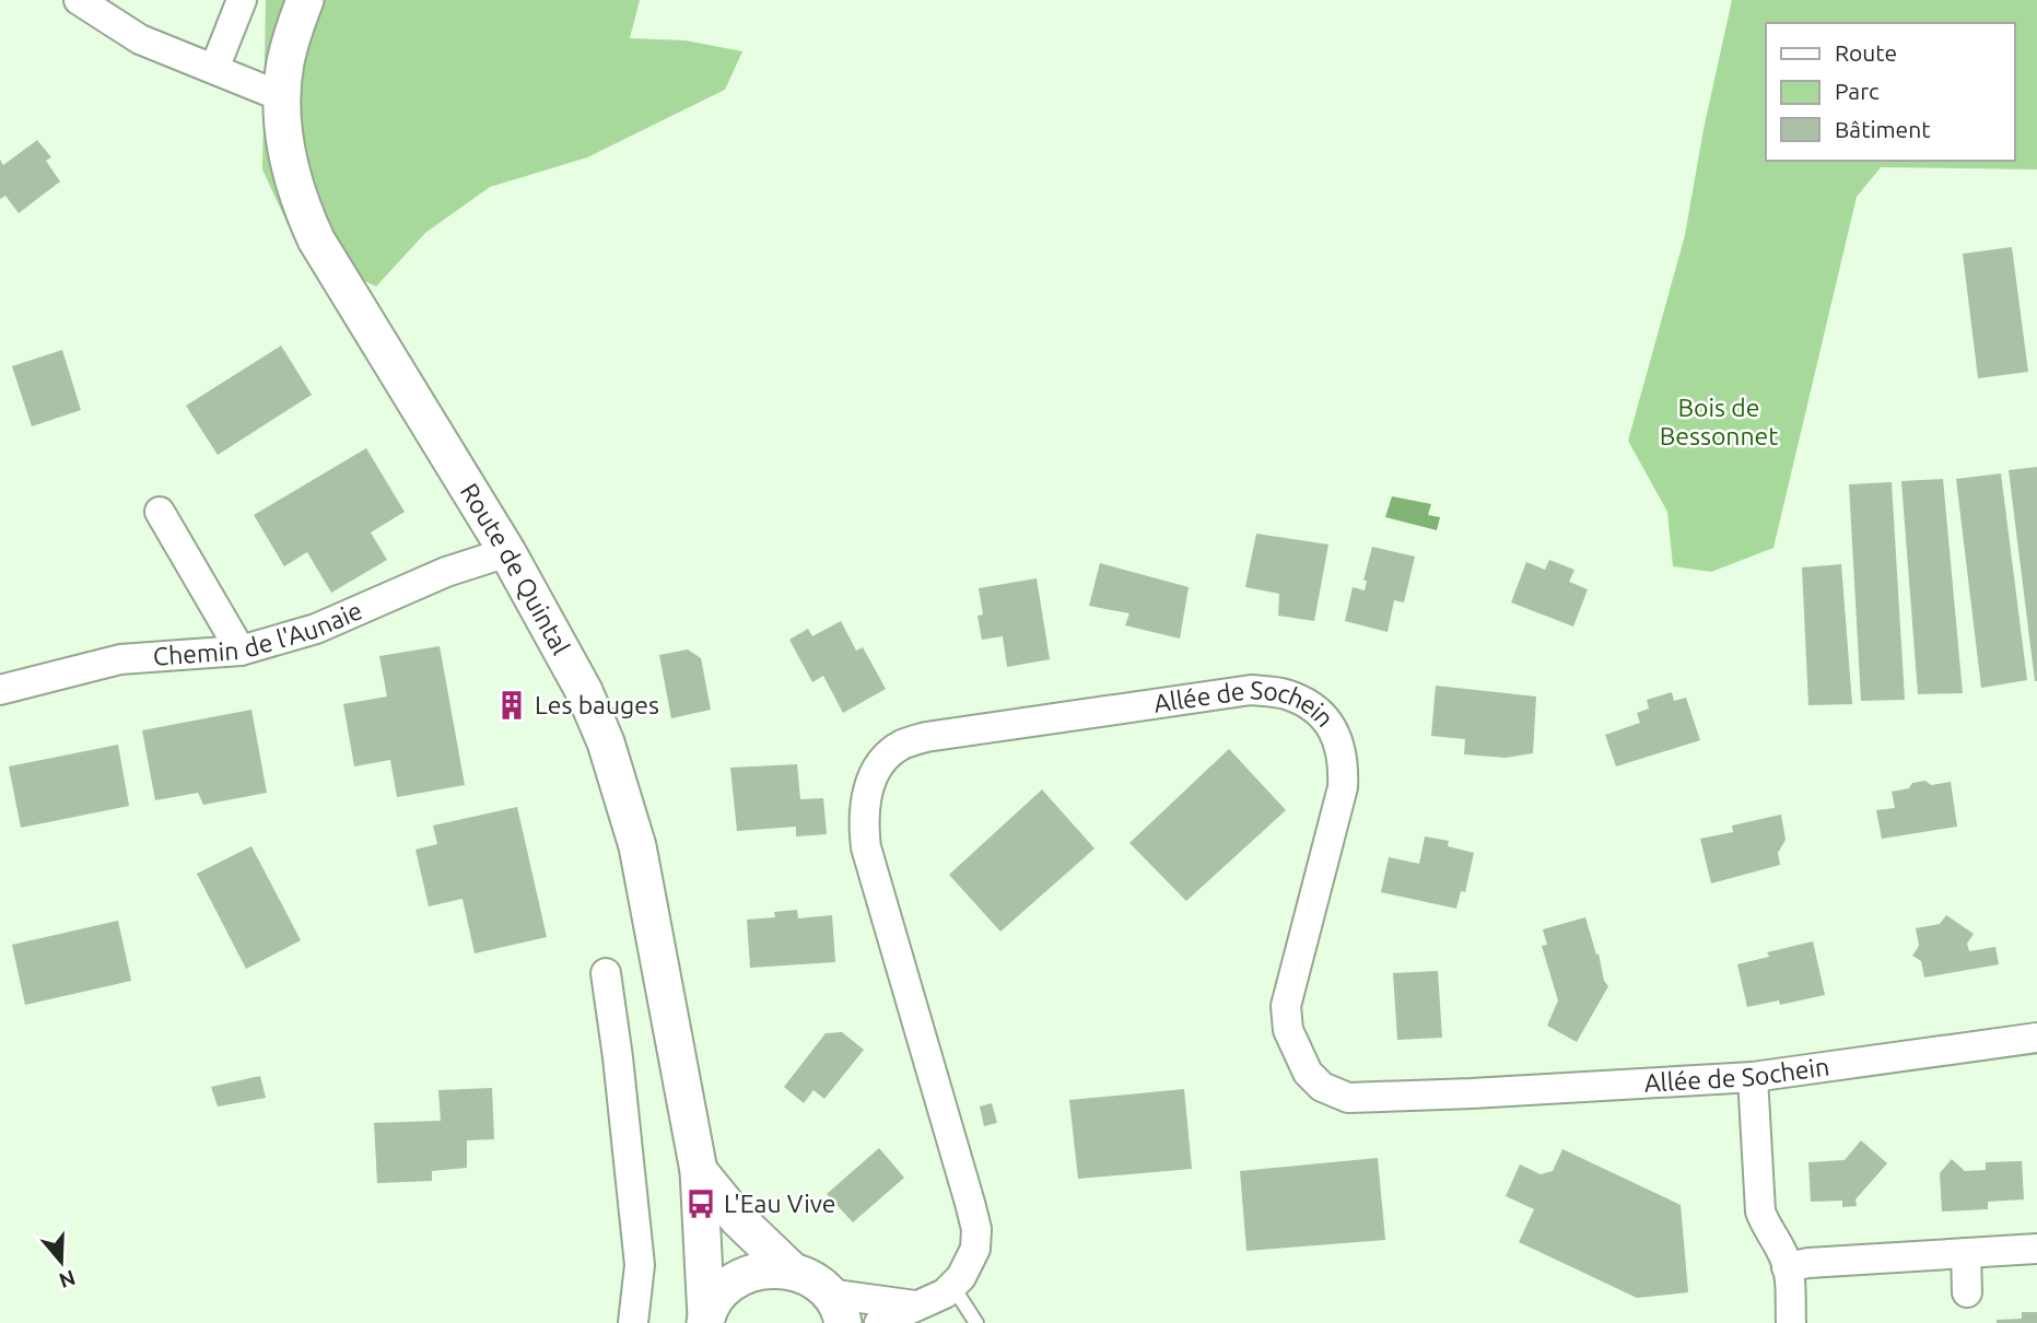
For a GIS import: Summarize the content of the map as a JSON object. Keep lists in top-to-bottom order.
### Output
{
  "streets": {
    "street": ["Route de Quintal", "Chemin de l'Aunaie", "Allée de Sochein"]
  },
  "crossings": [
    ["Route de Quintal", "Chemin de l'Aunaie"]
  ],
  "parks": ["Bois de Bessonnet"],
  "places": {
    "building": ["Les bauges"],
    "bus stop": ["L'Eau Vive"]
  },
  "legend": ["Route", "Parc", "Bâtiment"],
  "north": "bottom"
}
